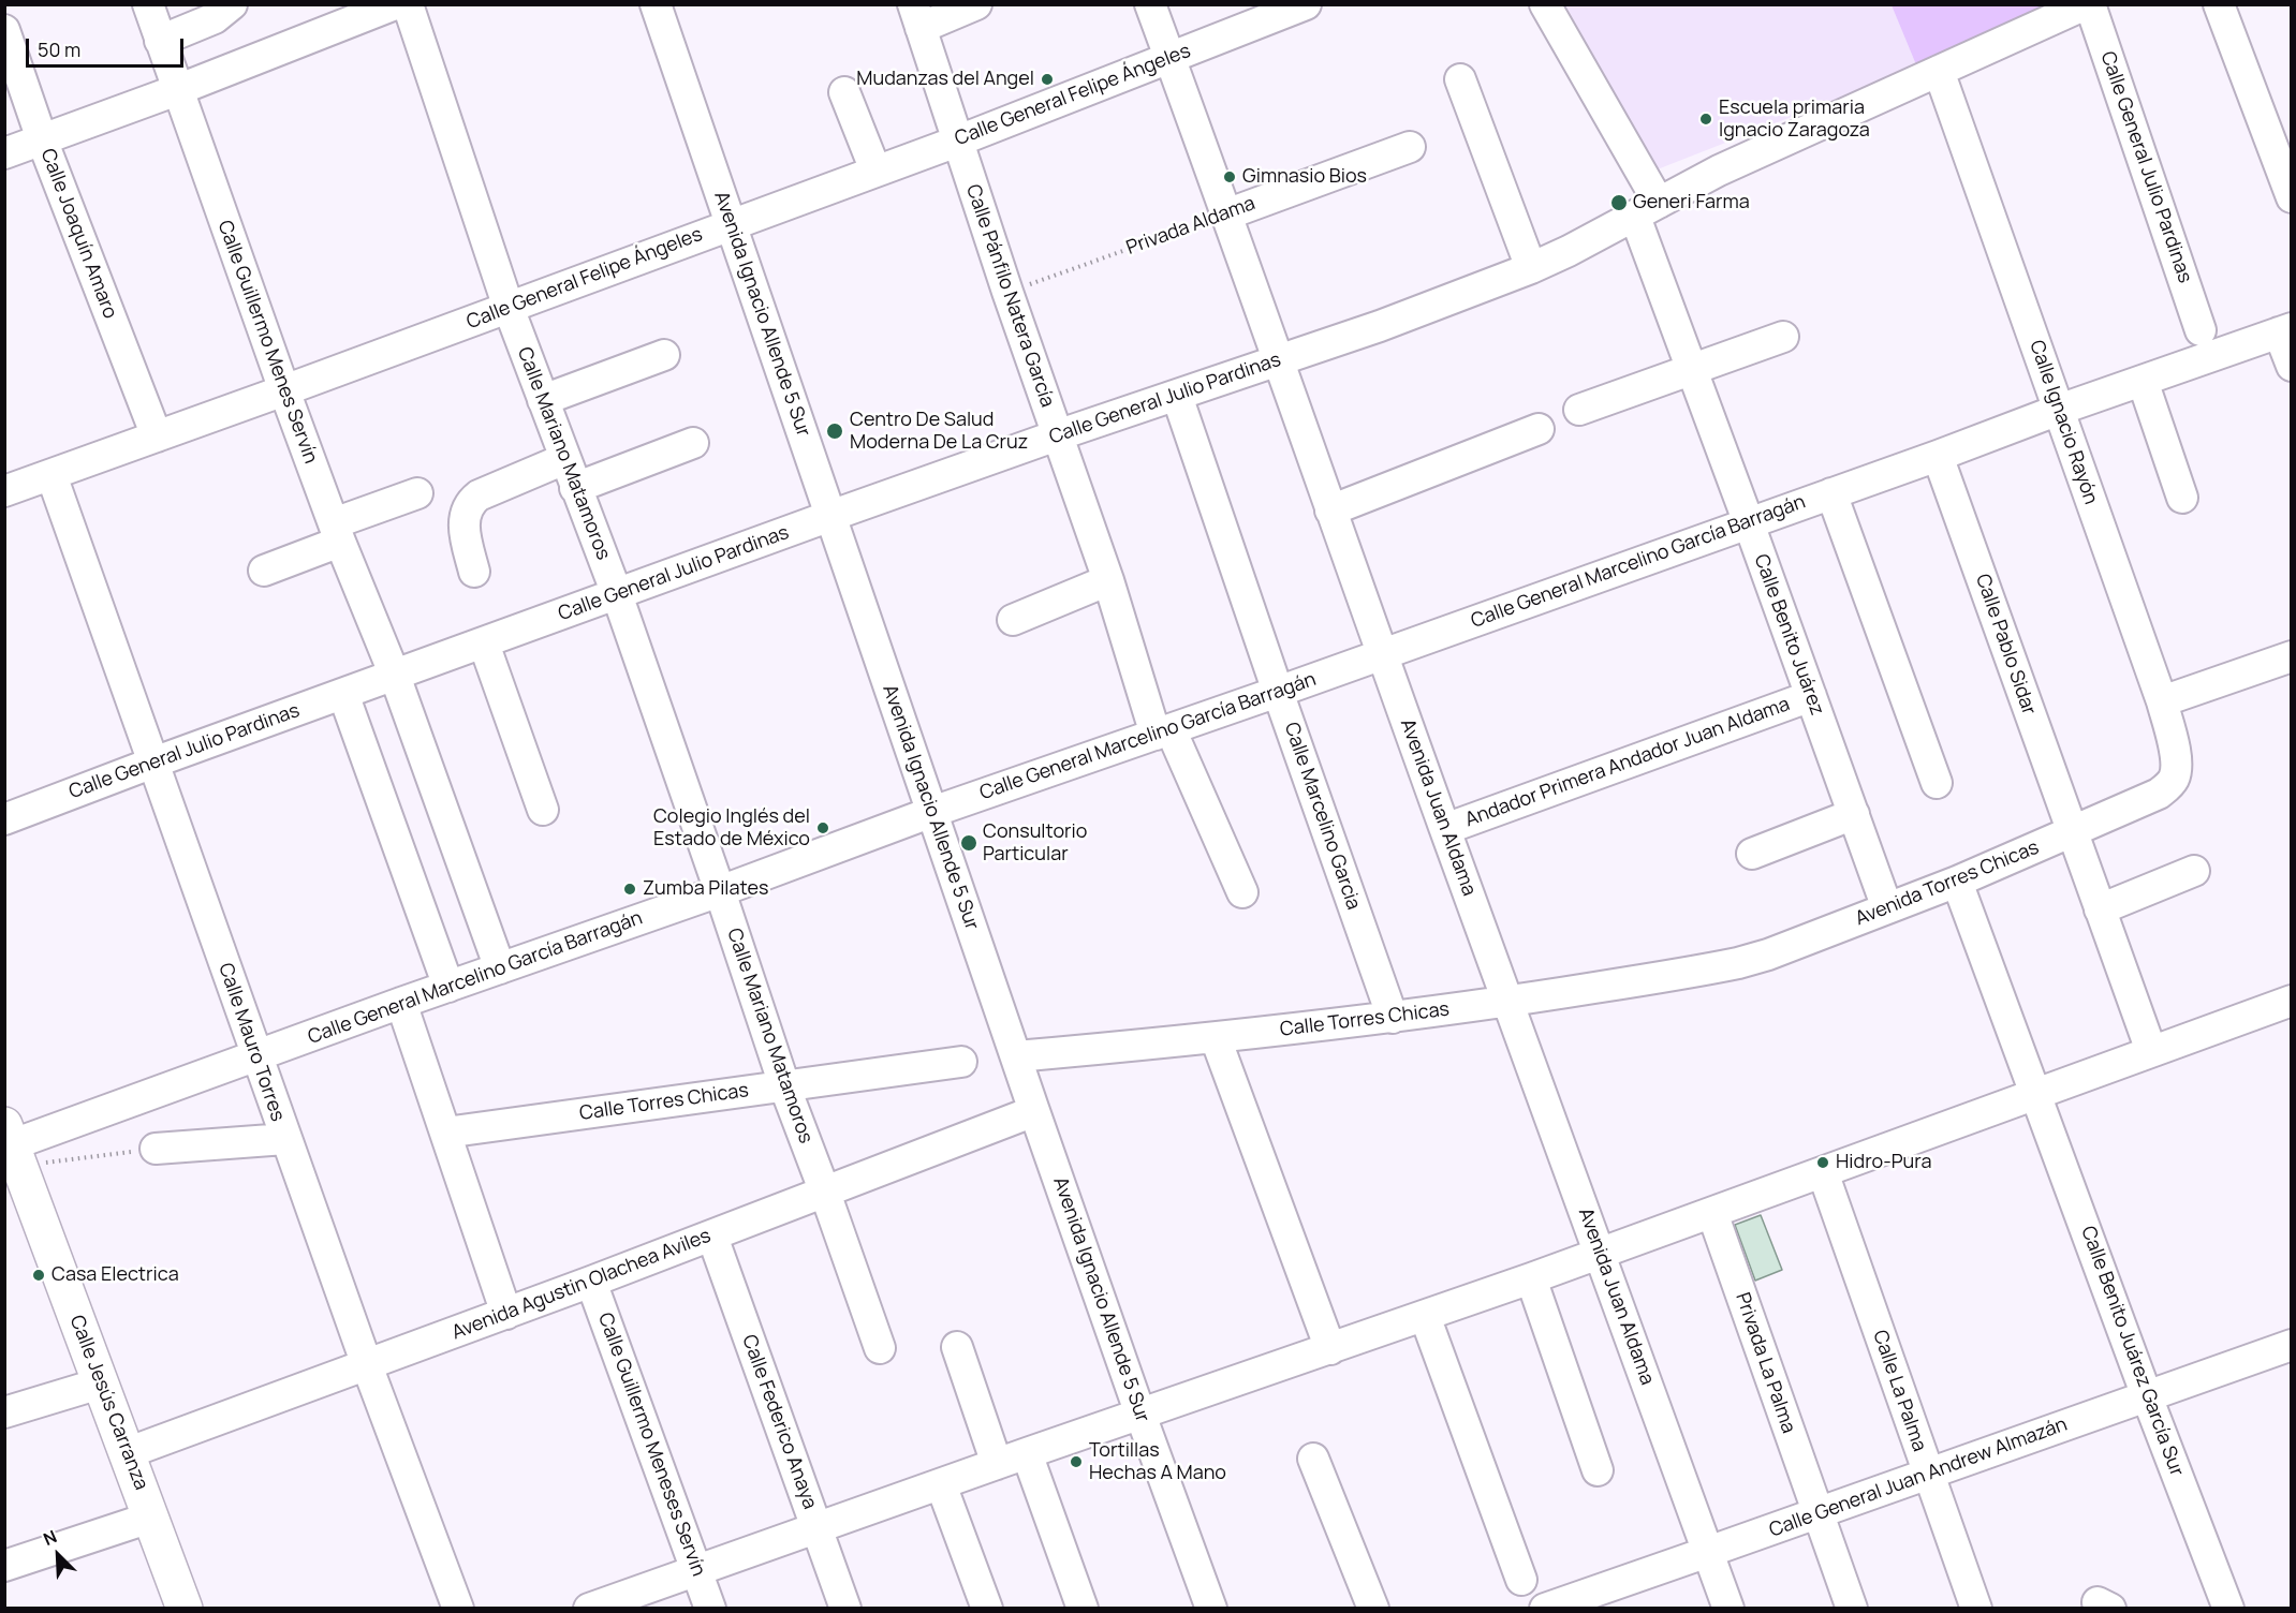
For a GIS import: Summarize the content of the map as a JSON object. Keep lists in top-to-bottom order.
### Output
{
  "streets": {
    "main road": ["Calle Jesús Carranza"],
    "street": [
      "Calle General Felipe Ángeles",
      "Calle General Julio Pardinas",
      "Privada Aldama",
      "Calle Joaquín Amaro",
      "Calle Pánfilo Natera García",
      "Avenida Ignacio Allende 5 Sur",
      "Calle Guillermo Menes Servín",
      "Calle Ignacio Rayón",
      "Calle Mariano Matamoros",
      "Calle General Marcelino García Barragán",
      "Calle Benito Juárez",
      "Calle Pablo Sidar",
      "Andador Primera Andador Juan Aldama",
      "Avenida Juan Aldama",
      "Calle Marcelino Garcia",
      "Avenida Torres Chicas",
      "Calle Torres Chicas",
      "Calle Mauro Torres",
      "Avenida Agustin Olachea Aviles",
      "Calle Benito Juárez García Sur",
      "Privada La Palma",
      "Calle La Palma",
      "Calle Federico Anaya",
      "Calle Guillermo Meneses Servín",
      "Calle General Juan Andrew Almazán"
    ]
  },
  "crossings": [
    ["Calle General Felipe Ángeles", "Calle Joaquín Amaro"],
    ["Calle General Felipe Ángeles", "Calle Pánfilo Natera García"],
    ["Calle General Felipe Ángeles", "Avenida Ignacio Allende 5 Sur"],
    ["Calle General Felipe Ángeles", "Calle Guillermo Menes Servín"],
    ["Calle General Felipe Ángeles", "Calle Mariano Matamoros"],
    ["Calle General Felipe Ángeles", "Avenida Juan Aldama"],
    ["Calle General Felipe Ángeles", "Calle Mauro Torres"],
    ["Calle General Julio Pardinas", "Calle Pánfilo Natera García"],
    ["Calle General Julio Pardinas", "Avenida Ignacio Allende 5 Sur"],
    ["Calle General Julio Pardinas", "Calle Guillermo Menes Servín"],
    ["Calle General Julio Pardinas", "Calle Ignacio Rayón"],
    ["Calle General Julio Pardinas", "Calle Mariano Matamoros"],
    ["Calle General Julio Pardinas", "Calle Benito Juárez"],
    ["Calle General Julio Pardinas", "Avenida Juan Aldama"],
    ["Calle General Julio Pardinas", "Calle Marcelino Garcia"],
    ["Calle General Julio Pardinas", "Calle Mauro Torres"],
    ["Privada Aldama", "Calle Pánfilo Natera García"],
    ["Privada Aldama", "Avenida Juan Aldama"],
    ["Calle Pánfilo Natera García", "Calle General Marcelino García Barragán"],
    ["Avenida Ignacio Allende 5 Sur", "Calle General Marcelino García Barragán"],
    ["Avenida Ignacio Allende 5 Sur", "Calle Torres Chicas"],
    ["Avenida Ignacio Allende 5 Sur", "Avenida Agustin Olachea Aviles"],
    ["Calle Guillermo Menes Servín", "Calle General Marcelino García Barragán"],
    ["Calle Ignacio Rayón", "Calle General Marcelino García Barragán"],
    ["Calle Ignacio Rayón", "Avenida Torres Chicas"],
    ["Calle Mariano Matamoros", "Calle General Marcelino García Barragán"],
    ["Calle Mariano Matamoros", "Calle Torres Chicas"],
    ["Calle Mariano Matamoros", "Avenida Agustin Olachea Aviles"],
    ["Calle General Marcelino García Barragán", "Calle Benito Juárez"],
    ["Calle General Marcelino García Barragán", "Calle Pablo Sidar"],
    ["Calle General Marcelino García Barragán", "Avenida Juan Aldama"],
    ["Calle General Marcelino García Barragán", "Calle Marcelino Garcia"],
    ["Calle General Marcelino García Barragán", "Calle Mauro Torres"],
    ["Calle General Marcelino García Barragán", "Calle Jesús Carranza"],
    ["Calle Benito Juárez", "Andador Primera Andador Juan Aldama"],
    ["Calle Benito Juárez", "Avenida Torres Chicas"],
    ["Calle Pablo Sidar", "Avenida Torres Chicas"],
    ["Andador Primera Andador Juan Aldama", "Avenida Juan Aldama"],
    ["Avenida Juan Aldama", "Calle Torres Chicas"],
    ["Avenida Juan Aldama", "Calle General Juan Andrew Almazán"],
    ["Calle Marcelino Garcia", "Calle Torres Chicas"],
    ["Avenida Torres Chicas", "Calle Torres Chicas"],
    ["Avenida Torres Chicas", "Calle Benito Juárez García Sur"],
    ["Calle Mauro Torres", "Avenida Agustin Olachea Aviles"],
    ["Avenida Agustin Olachea Aviles", "Calle Jesús Carranza"],
    ["Avenida Agustin Olachea Aviles", "Calle Federico Anaya"],
    ["Avenida Agustin Olachea Aviles", "Calle Guillermo Meneses Servín"],
    ["Calle Benito Juárez García Sur", "Calle General Juan Andrew Almazán"],
    ["Privada La Palma", "Calle General Juan Andrew Almazán"],
    ["Calle La Palma", "Calle General Juan Andrew Almazán"]
  ],
  "places": [
    "Mudanzas del Angel",
    "Escuela primaria Ignacio Zaragoza",
    "Gimnasio Bios",
    "Generi Farma",
    "Centro De Salud Moderna De La Cruz",
    "Colegio Inglés del Estado de México",
    "Consultorio Particular",
    "Zumba Pilates",
    "Hidro-Pura",
    "Casa Electrica",
    "Tortillas Hechas A Mano"
  ],
  "scale_bar": "50 m",
  "north": "top left"
}
